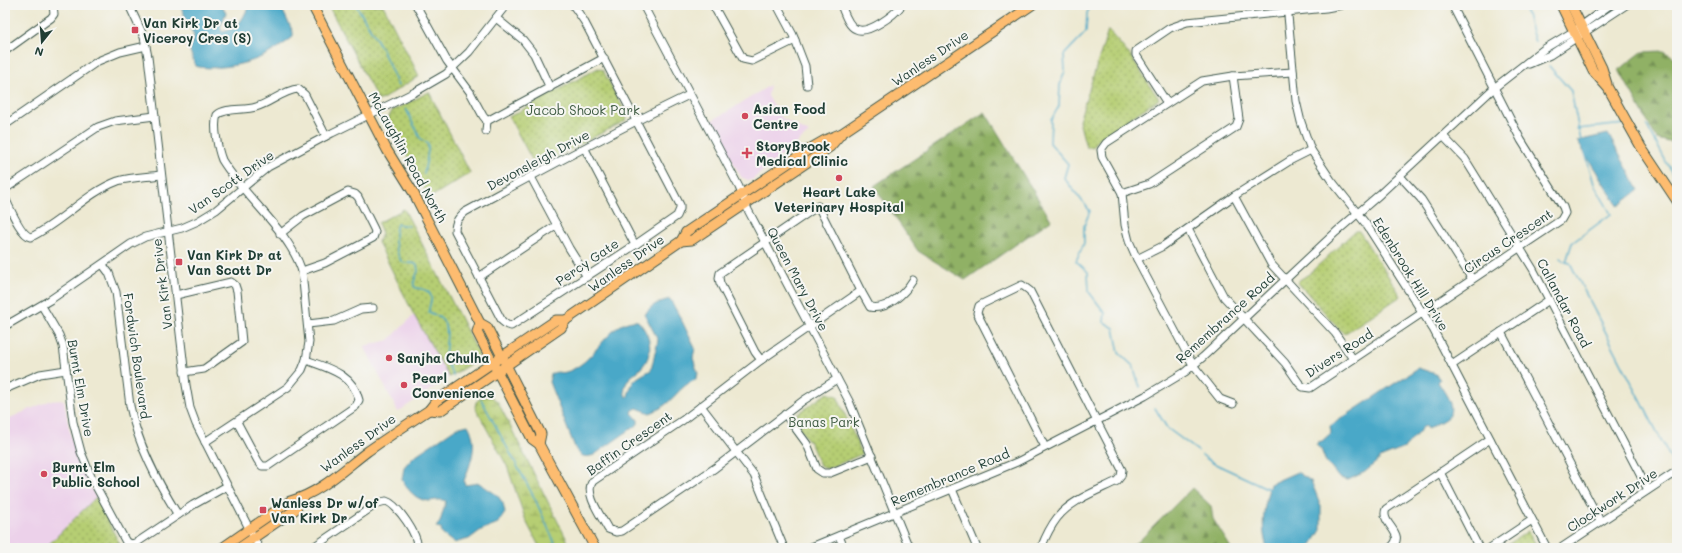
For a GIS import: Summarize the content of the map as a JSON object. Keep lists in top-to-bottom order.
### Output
{
  "streets": {
    "main road": ["Wanless Drive", "McLaughlin Road North"],
    "street": [
      "Devonsleigh Drive",
      "Van Scott Drive",
      "Circus Crescent",
      "Percy Gate",
      "Edenbrook Hill Drive",
      "Queen Mary Drive",
      "Van Kirk Drive",
      "Callandar Road",
      "Remembrance Road",
      "Divers Road",
      "Fordwich Boulevard",
      "Burnt Elm Drive",
      "Baffin Crescent",
      "Clockwork Drive"
    ]
  },
  "crossings": [
    ["Wanless Drive", "McLaughlin Road North"],
    ["Wanless Drive", "Queen Mary Drive"],
    ["Wanless Drive", "Van Kirk Drive"],
    ["McLaughlin Road North", "Van Scott Drive"],
    ["Devonsleigh Drive", "Percy Gate"],
    ["Devonsleigh Drive", "Queen Mary Drive"],
    ["Van Scott Drive", "Van Kirk Drive"],
    ["Van Scott Drive", "Fordwich Boulevard"],
    ["Van Scott Drive", "Burnt Elm Drive"],
    ["Circus Crescent", "Edenbrook Hill Drive"],
    ["Circus Crescent", "Callandar Road"],
    ["Circus Crescent", "Remembrance Road"],
    ["Circus Crescent", "Divers Road"],
    ["Edenbrook Hill Drive", "Remembrance Road"],
    ["Edenbrook Hill Drive", "Divers Road"],
    ["Queen Mary Drive", "Remembrance Road"],
    ["Queen Mary Drive", "Baffin Crescent"],
    ["Van Kirk Drive", "Burnt Elm Drive"],
    ["Callandar Road", "Remembrance Road"],
    ["Callandar Road", "Clockwork Drive"],
    ["Remembrance Road", "Divers Road"],
    ["Fordwich Boulevard", "Burnt Elm Drive"]
  ],
  "parks": ["Jacob Shook Park", "Banas Park"],
  "places": {
    "transit": ["Van Kirk Dr at Viceroy Cres (S)", "Van Kirk Dr at Van Scott Dr", "Wanless Dr w/of Van Kirk Dr"],
    "other": [
      "Asian Food Centre",
      "Heart Lake Veterinary Hospital",
      "Sanjha Chulha",
      "Pearl Convenience",
      "Burnt Elm Public School"
    ],
    "health": ["StoryBrook Medical Clinic"]
  },
  "north": "bottom"
}
